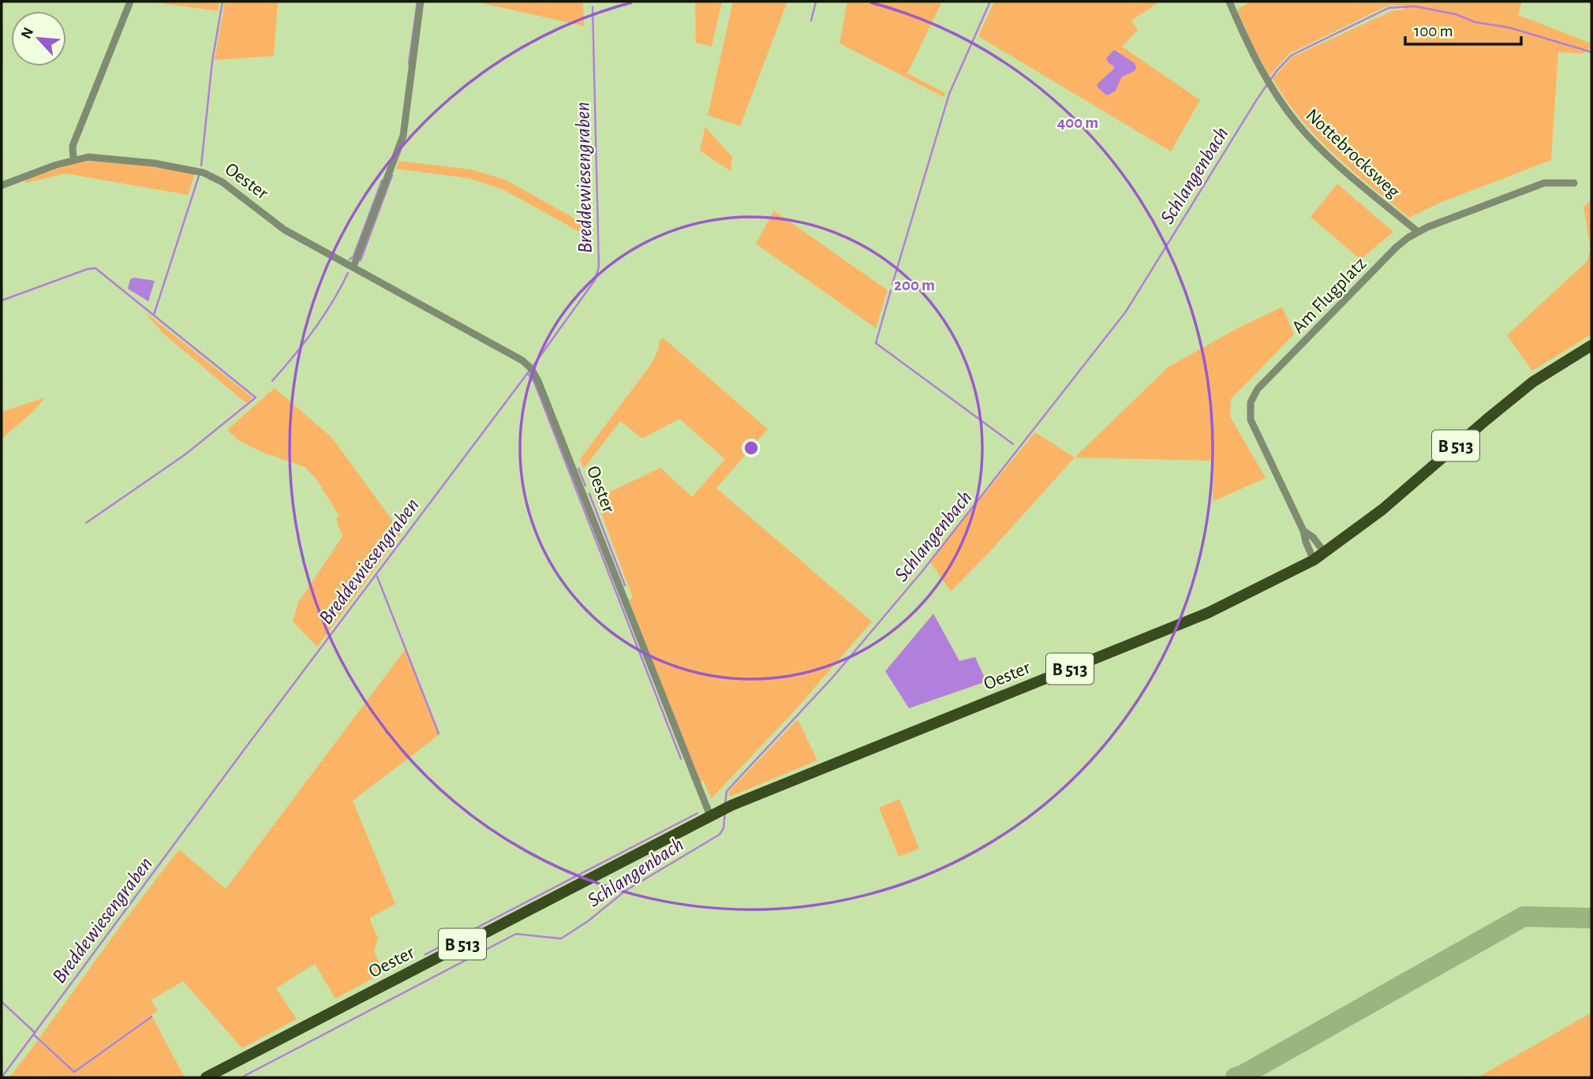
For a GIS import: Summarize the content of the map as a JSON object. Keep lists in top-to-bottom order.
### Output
{
  "streets": {
    "main road": ["Oester", "B 513"],
    "street": ["Nottebrocksweg", "Am Flugplatz"]
  },
  "crossings": [
    ["Nottebrocksweg", "Am Flugplatz"],
    ["Oester", "Am Flugplatz"],
    ["Oester", "B 513"],
    ["Am Flugplatz", "B 513"]
  ],
  "water": ["Schlangenbach", "Breddewiesengraben"],
  "scale_bar": "100 m",
  "north": "top left",
  "rings": ["400 m", "200 m"]
}
